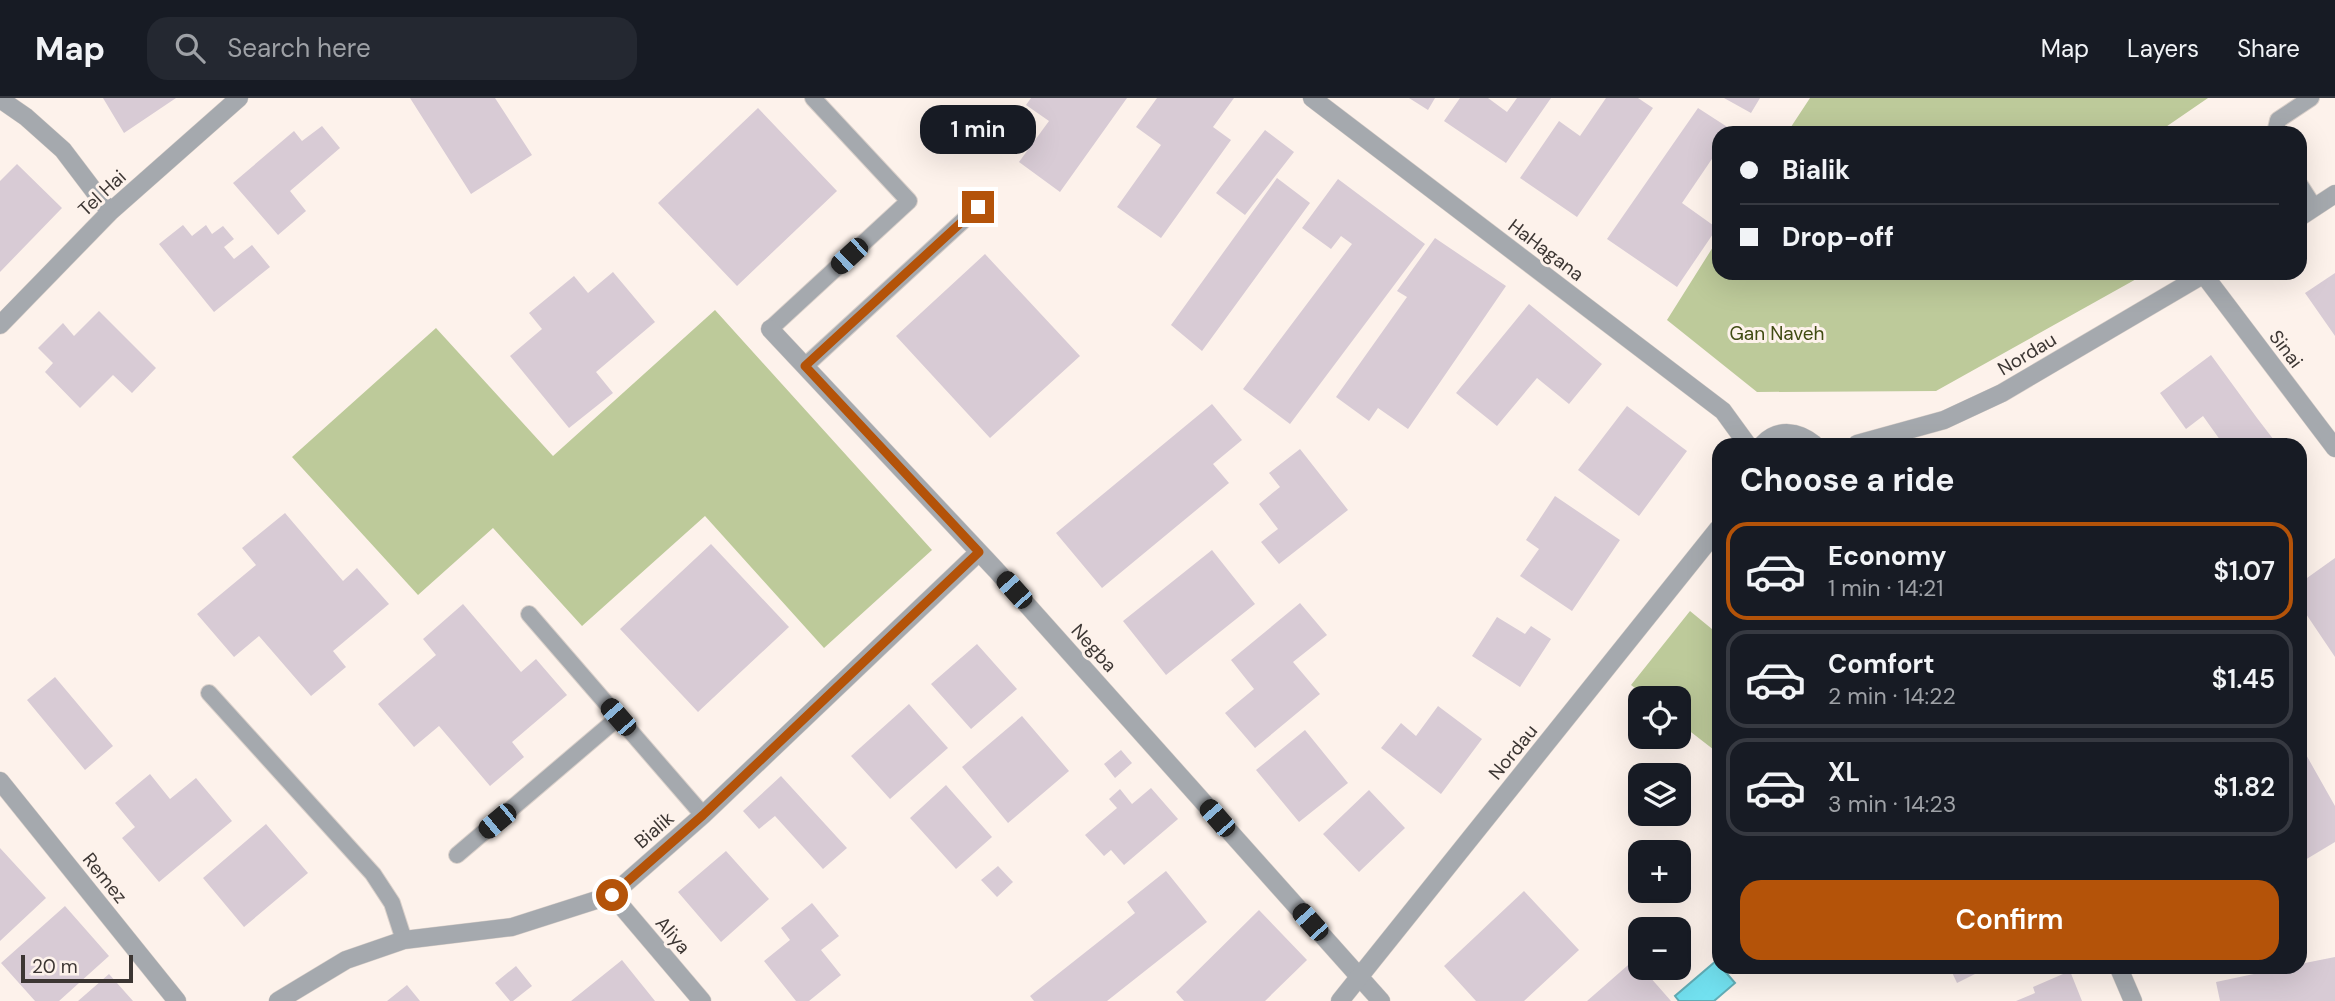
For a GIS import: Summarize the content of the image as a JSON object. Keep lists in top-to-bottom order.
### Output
{
  "streets": {
    "street": [
      "Tel Hai",
      "HaHagana",
      "Sinai",
      "Nordau",
      "Negba",
      "Bialik",
      "Remez",
      "Aliya"
    ]
  },
  "crossings": [
    ["Nordau", "Negba"],
    ["Negba", "Bialik"],
    ["Bialik", "Aliya"]
  ],
  "parks": ["Gan Naveh"],
  "scale_bar": "20 m",
  "page": {
    "header": "Map",
    "search": "Search here",
    "nav": ["Map", "Layers", "Share"],
    "bubble": "1 min",
    "banner": ["Bialik", "Drop-off"],
    "heading": "Choose a ride",
    "list": [
      {
        "name": "Economy",
        "note": "1 min · 14:21",
        "value": "$1.07"
      },
      {
        "name": "Comfort",
        "note": "2 min · 14:22",
        "value": "$1.45"
      },
      {
        "name": "XL",
        "note": "3 min · 14:23",
        "value": "$1.82"
      }
    ],
    "map_buttons": ["+", "−"],
    "buttons": "Confirm",
    "scale": "20 m"
  }
}
